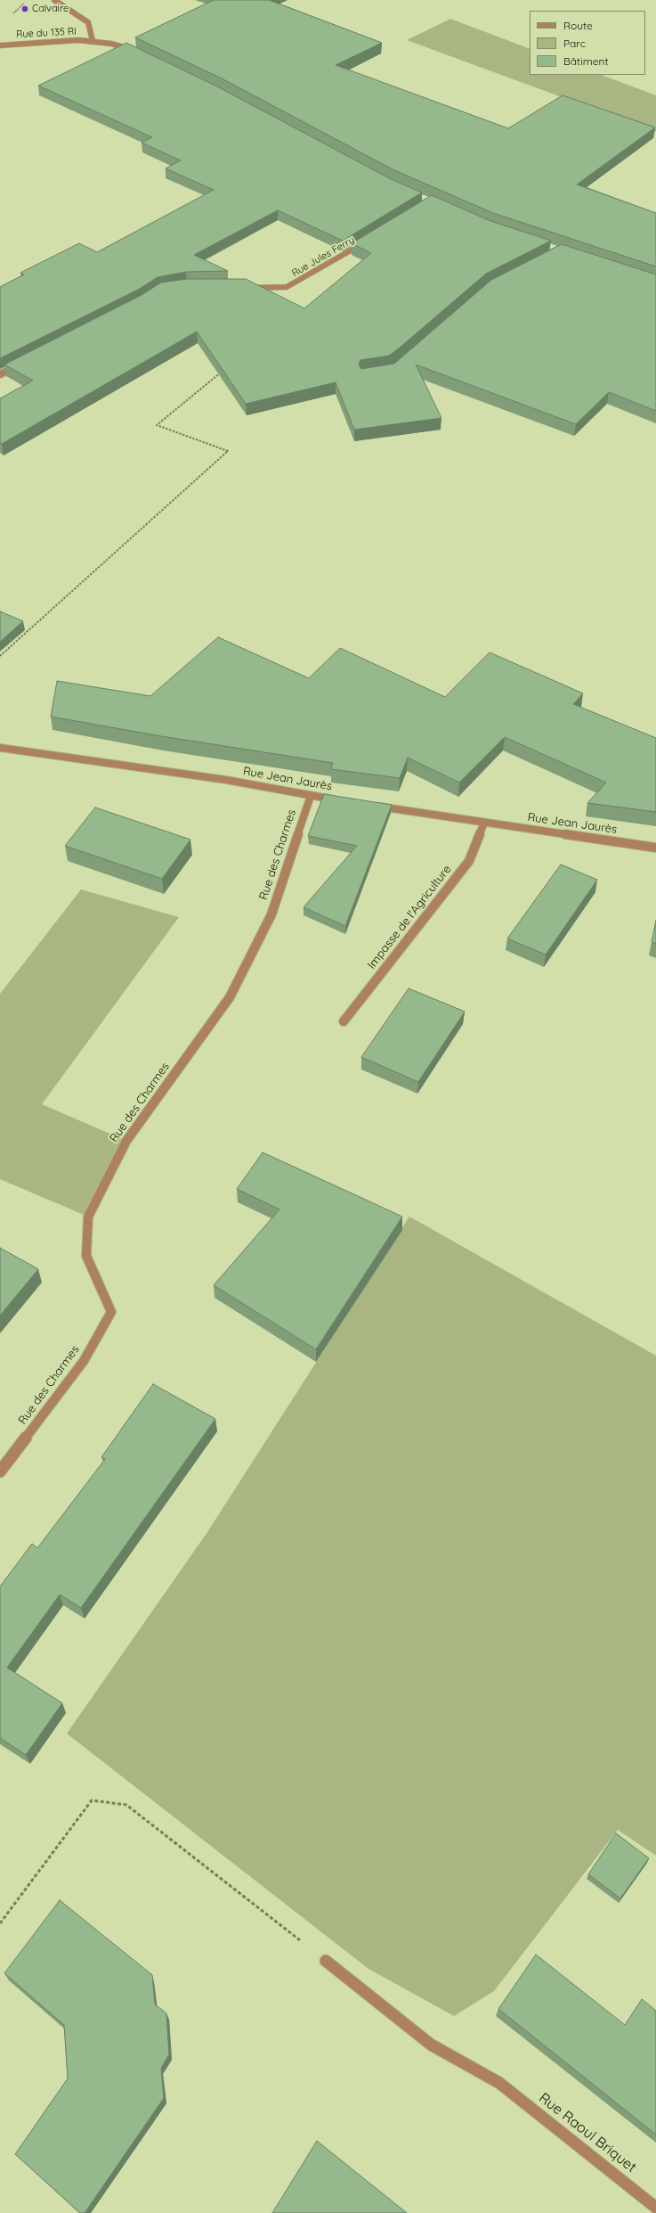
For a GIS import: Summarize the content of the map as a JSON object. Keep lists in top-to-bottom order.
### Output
{
  "streets": {
    "street": [
      "Rue du 135 RI",
      "Rue Jules Ferry",
      "Rue Jean Jaurès",
      "Rue des Charmes",
      "Impasse de l'Agriculture",
      "Rue Raoul Briquet"
    ]
  },
  "crossings": [
    ["Rue Jean Jaurès", "Rue des Charmes"],
    ["Rue Jean Jaurès", "Impasse de l'Agriculture"]
  ],
  "places": ["Calvaire"],
  "legend": ["Route", "Parc", "Bâtiment"]
}
